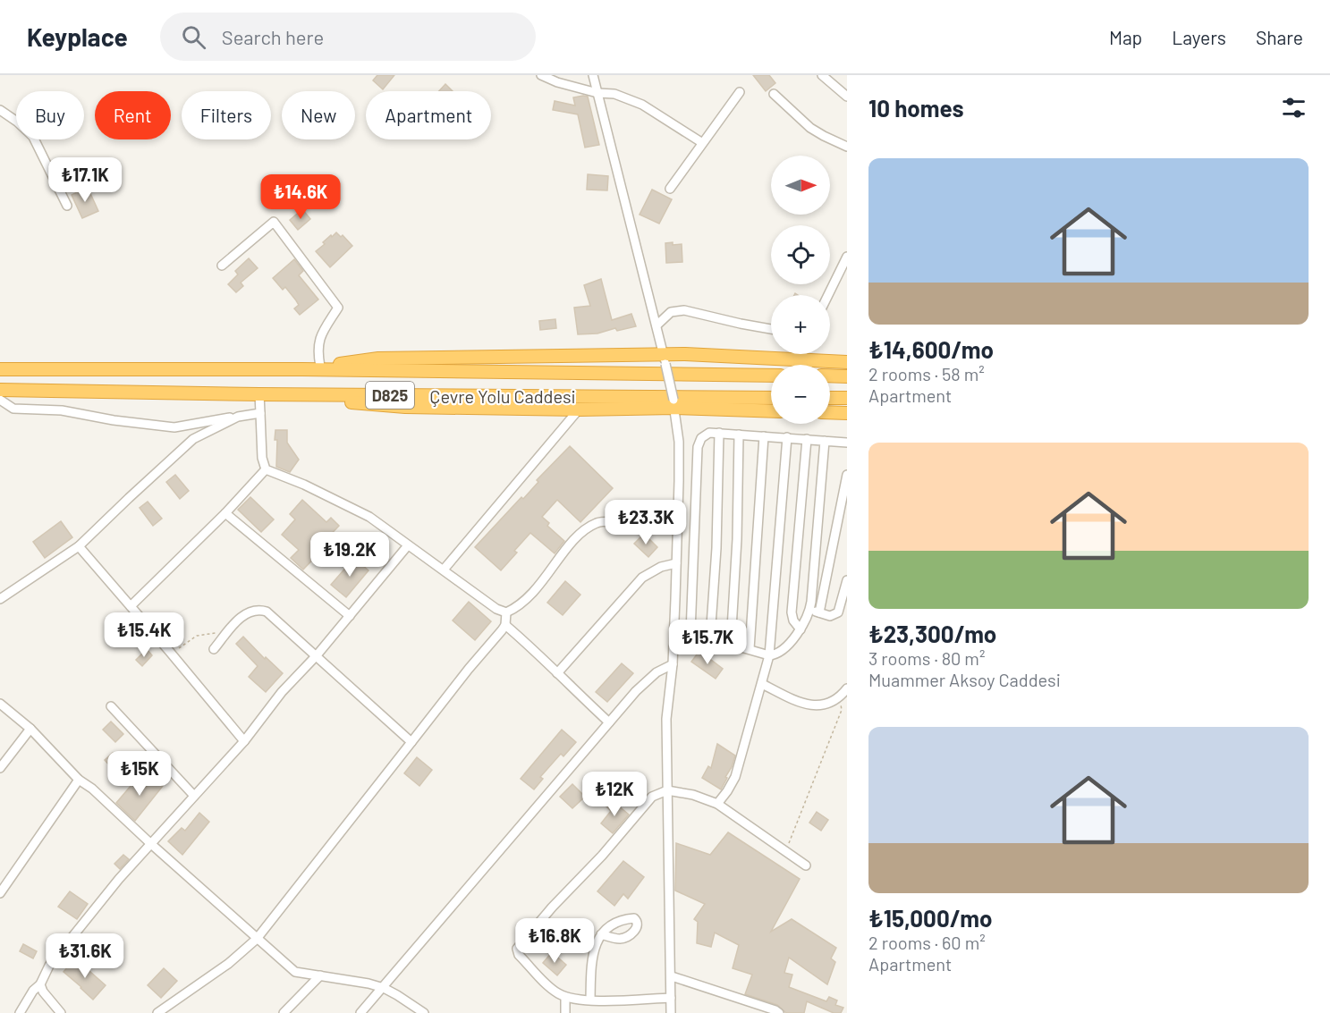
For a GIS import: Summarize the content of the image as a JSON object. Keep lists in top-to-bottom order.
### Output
{
  "streets": {
    "highway": ["D825", "Çevre Yolu Caddesi"]
  },
  "north": "right",
  "page": {
    "header": "Keyplace",
    "search": "Search here",
    "nav": ["Map", "Layers", "Share"],
    "heading": "10 homes",
    "chip": [
      "Buy",
      "Rent",
      "Filters",
      "New",
      "Apartment"
    ],
    "list": [
      {
        "name": "₺14,600/mo",
        "note": "2 rooms · 58 m² · Apartment"
      },
      {
        "name": "₺23,300/mo",
        "note": "3 rooms · 80 m² · Muammer Aksoy Caddesi"
      },
      {
        "name": "₺15,000/mo",
        "note": "2 rooms · 60 m² · Apartment"
      }
    ],
    "map_buttons": ["+", "−"],
    "price": [
      "₺17.1K",
      "₺14.6K",
      "₺23.3K",
      "₺19.2K",
      "₺15.4K",
      "₺15.7K",
      "₺15K",
      "₺12K",
      "₺16.8K",
      "₺31.6K"
    ]
  }
}
